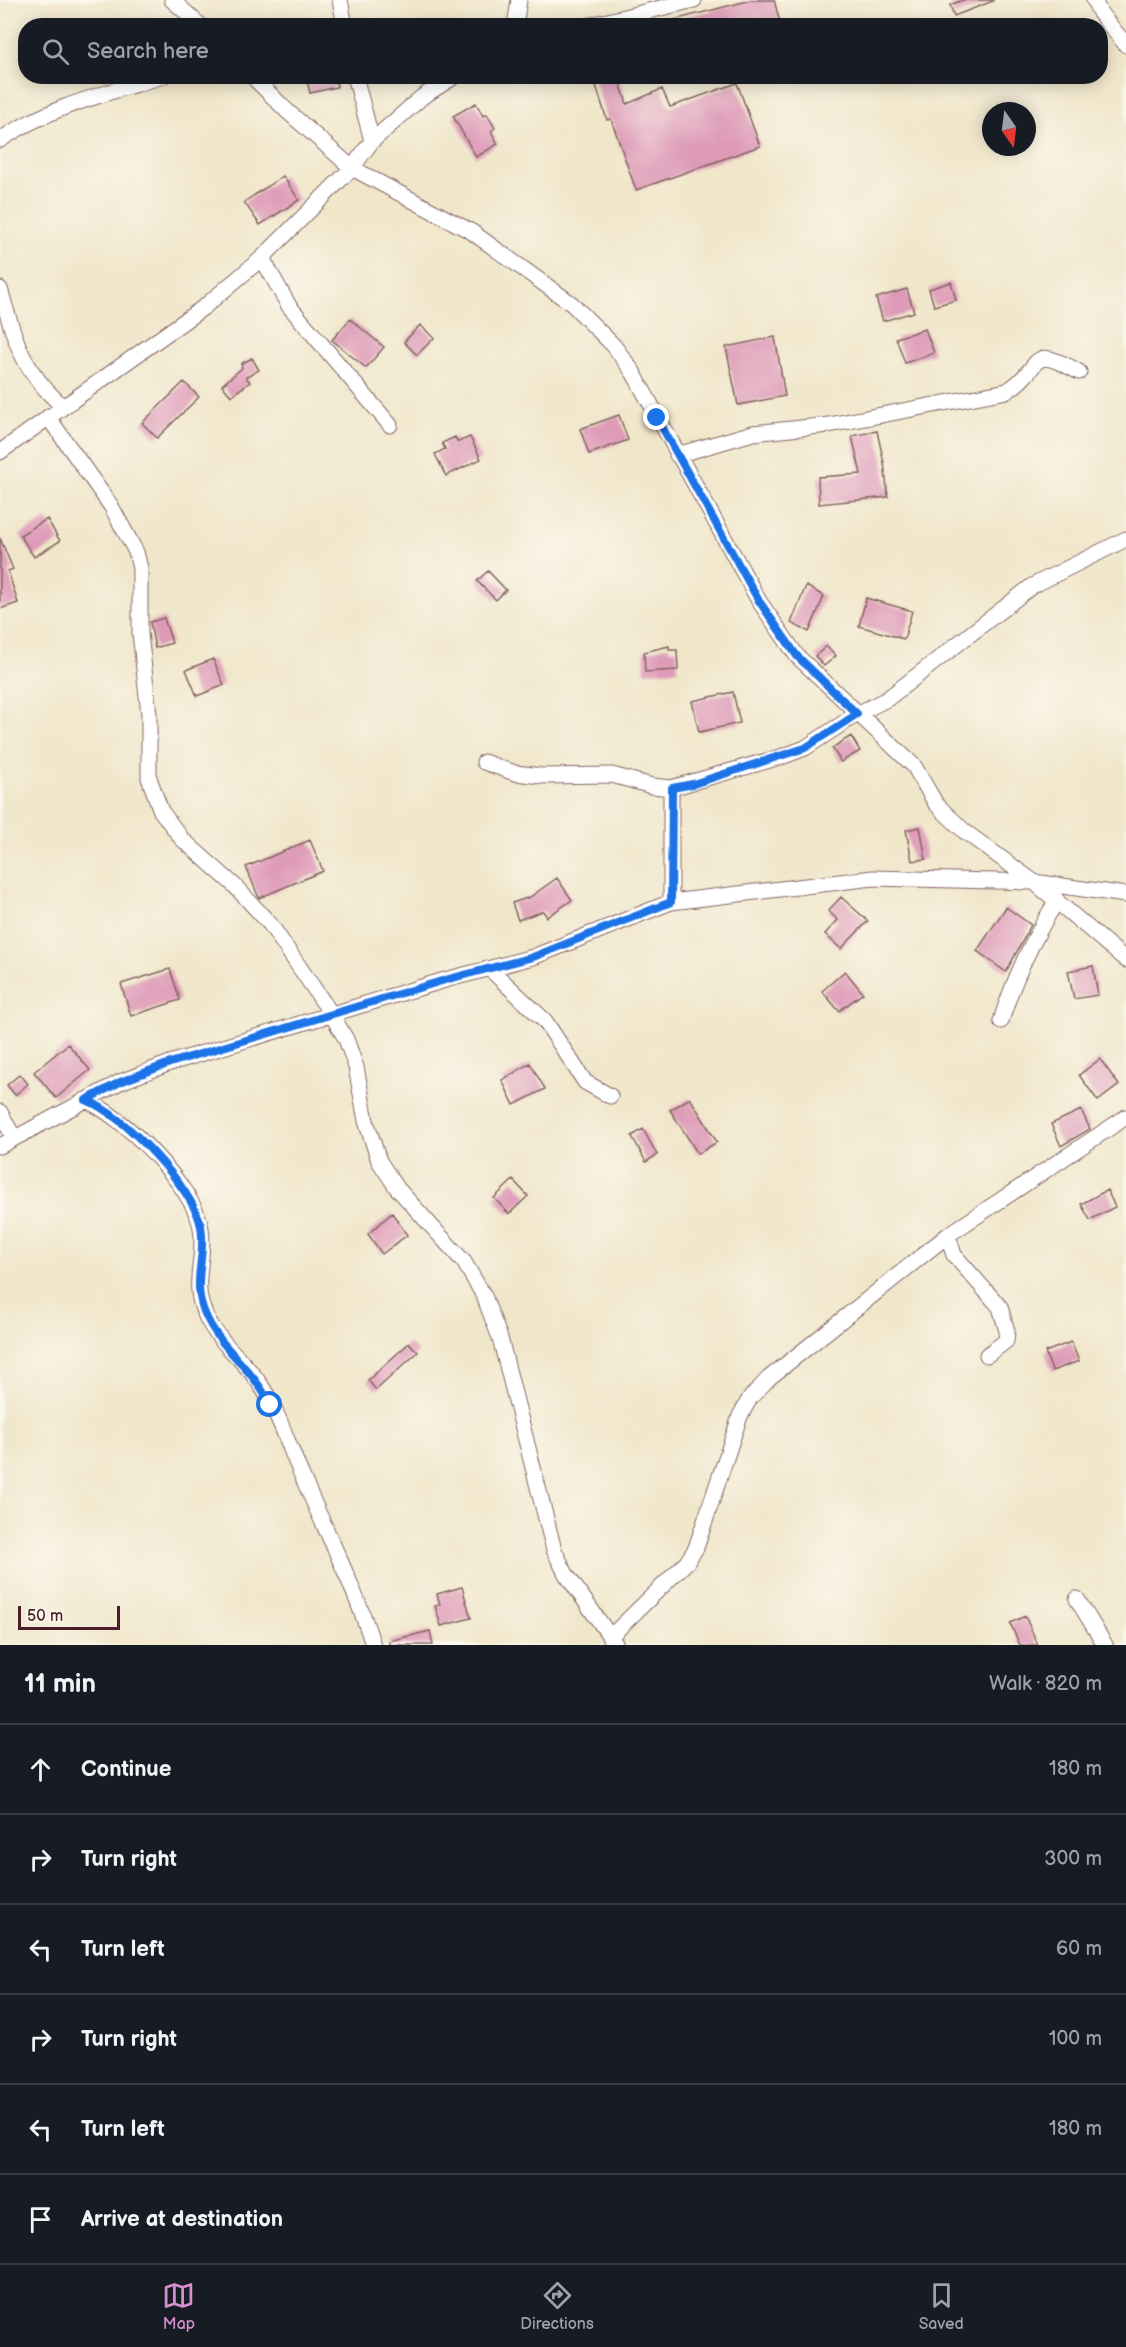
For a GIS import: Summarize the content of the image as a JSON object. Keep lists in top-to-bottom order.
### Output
{
  "scale_bar": "50 m",
  "north": "bottom",
  "page": {
    "search": "Search here",
    "scale": "50 m",
    "heading": ["11 min", "Walk · 820 m"],
    "list": [
      ["Continue", "180 m"],
      ["Turn right", "300 m"],
      ["Turn left", "60 m"],
      ["Turn right", "100 m"],
      ["Turn left", "180 m"],
      "Arrive at destination"
    ],
    "nav": ["Map", "Directions", "Saved"]
  }
}
